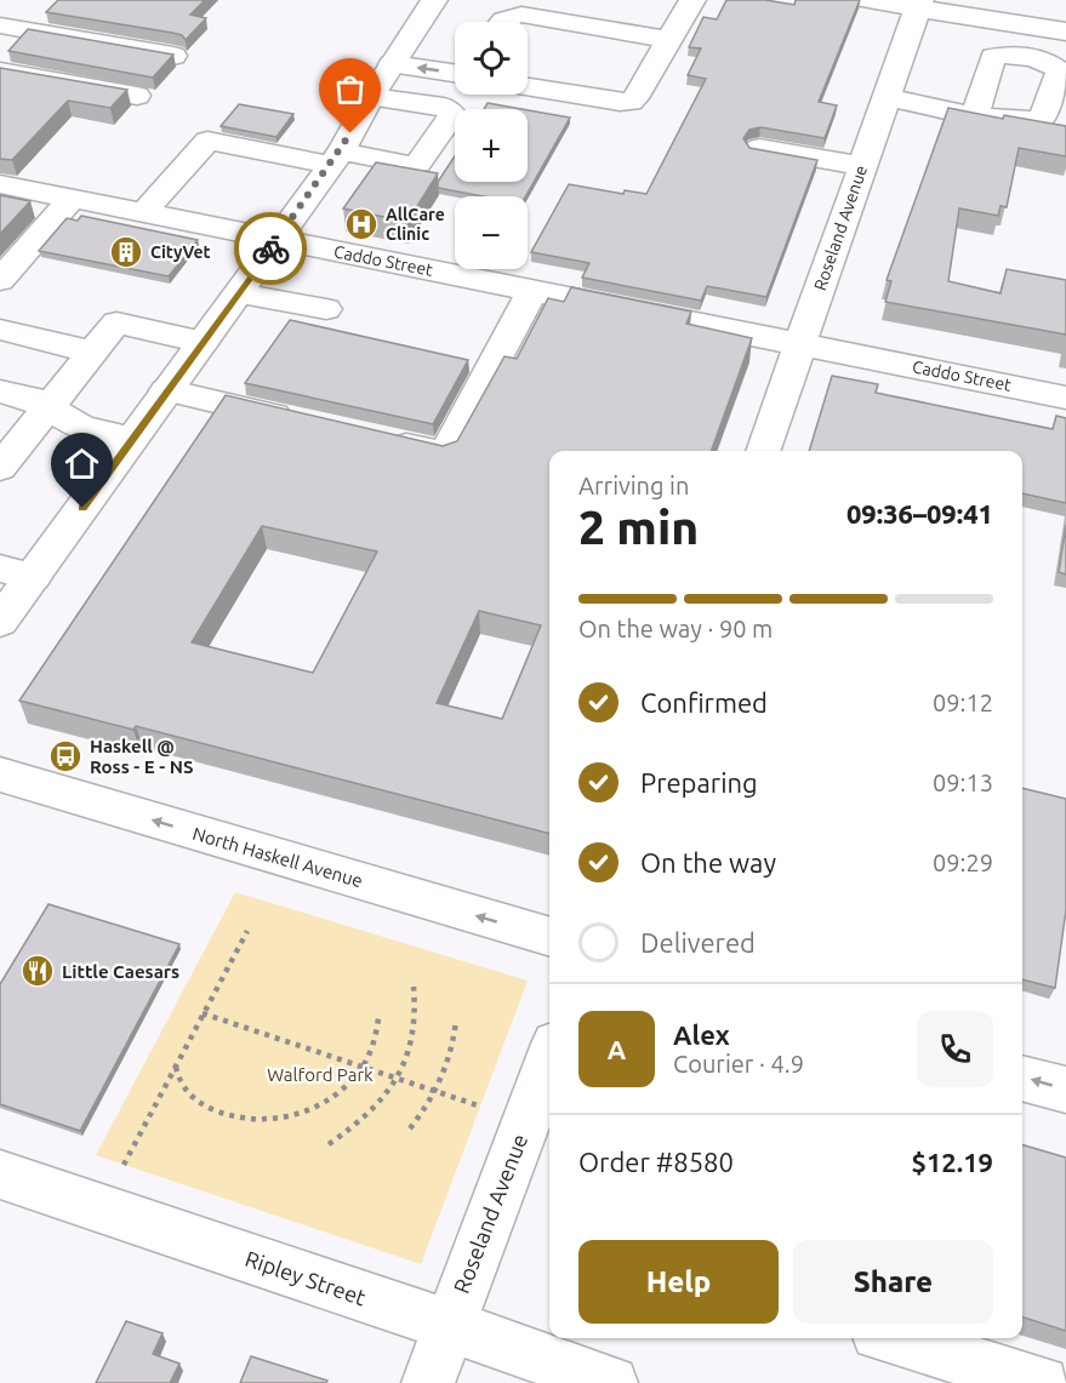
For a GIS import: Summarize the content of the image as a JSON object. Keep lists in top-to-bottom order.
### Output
{
  "streets": {
    "street": [
      "Roseland Avenue",
      "Caddo Street",
      "North Haskell Avenue",
      "Ripley Street"
    ]
  },
  "crossings": [
    ["Roseland Avenue", "Caddo Street"],
    ["Roseland Avenue", "Ripley Street"]
  ],
  "one_way": ["North Haskell Avenue"],
  "parks": ["Walford Park"],
  "places": {
    "hospital": ["AllCare Clinic"],
    "building": ["CityVet"],
    "bus stop": ["Haskell @ Ross - E - NS"],
    "restaurant": ["Little Caesars"]
  },
  "page": {
    "map_buttons": ["+", "−"],
    "heading": ["2 min", "Arriving in", "09:36–09:41"],
    "panel": [
      "Alex",
      "Courier · 4.9",
      "Order #8580",
      "$12.19"
    ],
    "bar": "On the way · 90 m",
    "list": [
      ["Confirmed", "09:12"],
      ["Preparing", "09:13"],
      ["On the way", "09:29"],
      "Delivered"
    ],
    "round": "A",
    "buttons": ["Help", "Share"]
  }
}
